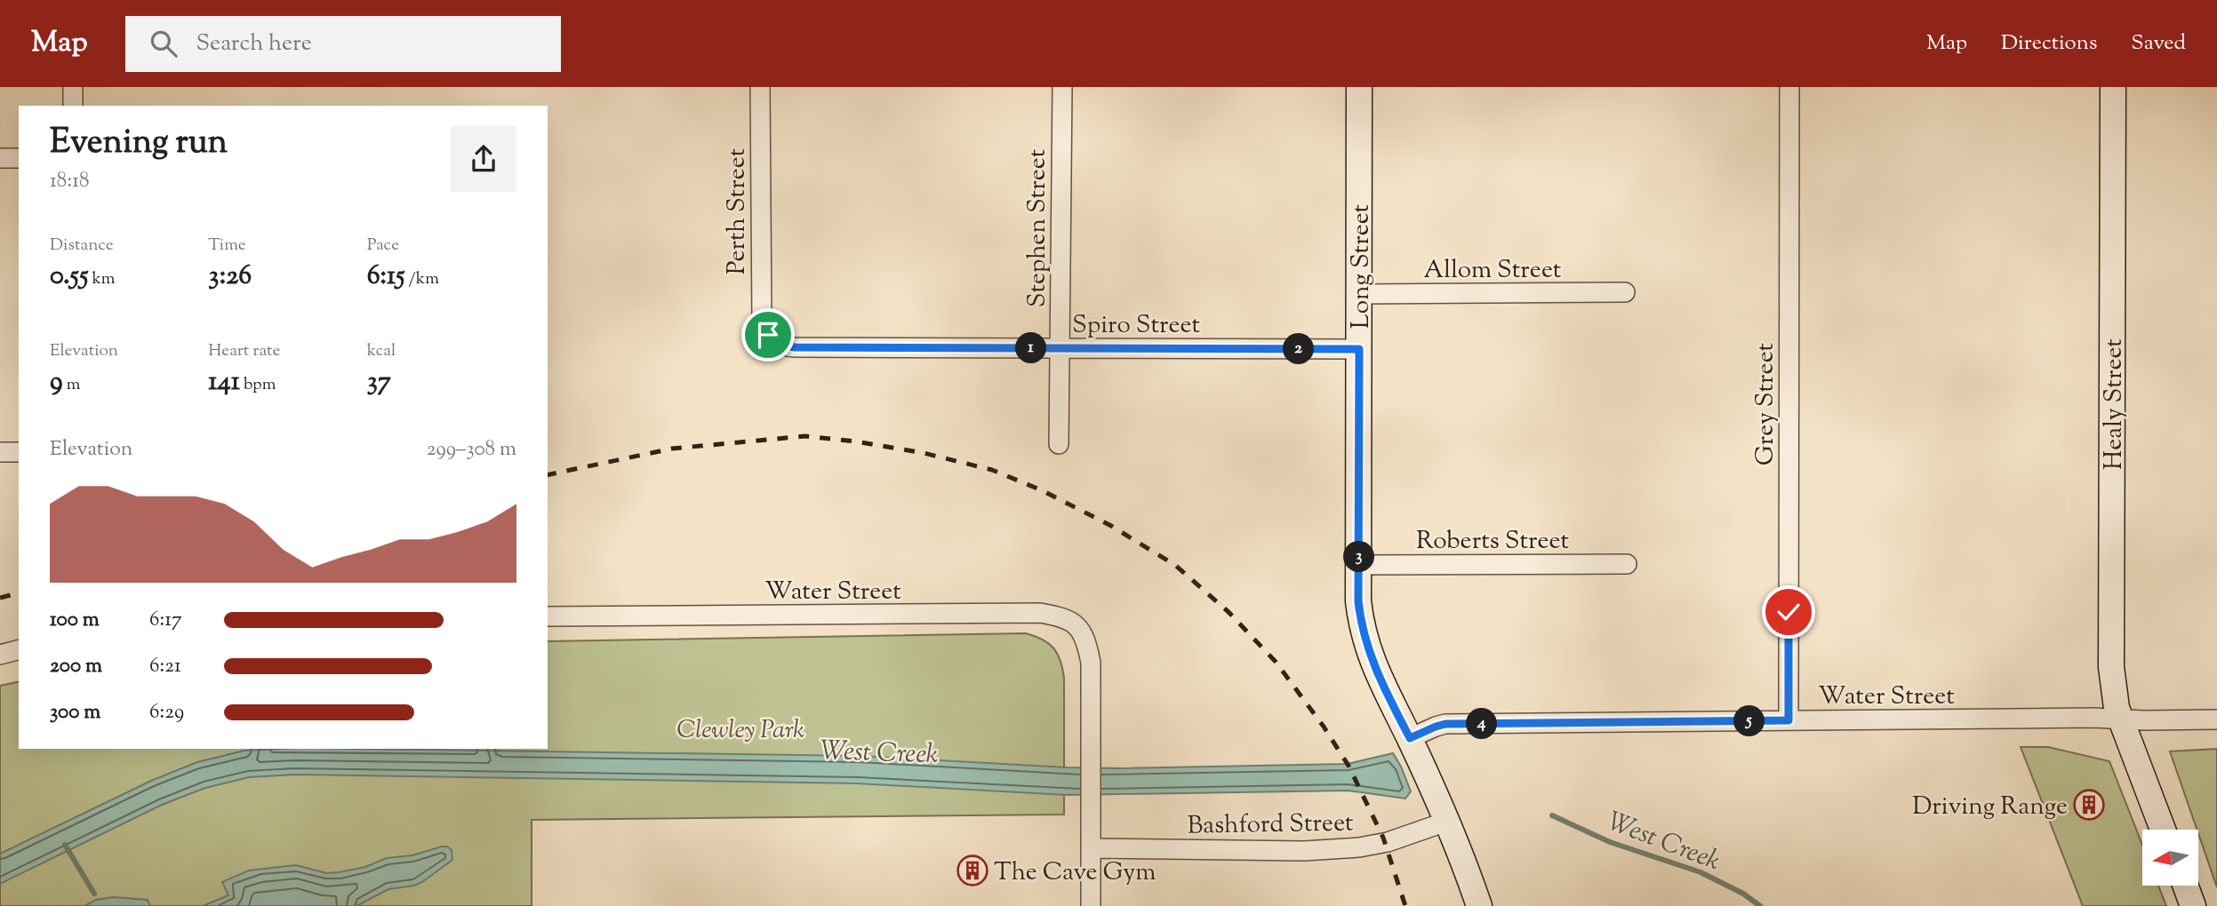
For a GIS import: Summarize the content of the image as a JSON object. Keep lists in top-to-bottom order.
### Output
{
  "streets": {
    "street": [
      "Perth Street",
      "Stephen Street",
      "Long Street",
      "Allom Street",
      "Spiro Street",
      "Grey Street",
      "Healy Street",
      "Roberts Street",
      "Water Street",
      "Bashford Street"
    ]
  },
  "crossings": [
    ["Perth Street", "Spiro Street"],
    ["Stephen Street", "Spiro Street"],
    ["Long Street", "Allom Street"],
    ["Long Street", "Spiro Street"],
    ["Long Street", "Roberts Street"],
    ["Long Street", "Water Street"],
    ["Long Street", "Bashford Street"],
    ["Grey Street", "Water Street"],
    ["Healy Street", "Water Street"],
    ["Water Street", "Bashford Street"]
  ],
  "water": ["West Creek"],
  "parks": ["Clewley Park"],
  "places": {
    "building": ["Driving Range", "The Cave Gym"]
  },
  "north": "left",
  "page": {
    "header": "Map",
    "search": "Search here",
    "nav": ["Map", "Directions", "Saved"],
    "heading": ["Evening run", "18:18"],
    "stats": [
      ["Distance", "0.55 km"],
      ["Time", "3:26"],
      ["Pace", "6:15 /km"],
      ["Elevation", "9 m"],
      ["Heart rate", "141 bpm"],
      ["kcal", "37"]
    ],
    "pins": [
      "1",
      "2",
      "3",
      "5",
      "4"
    ],
    "chart": ["Elevation", "299–308 m"],
    "list": [
      {
        "name": "100 m",
        "note": "6:17"
      },
      {
        "name": "200 m",
        "note": "6:21"
      },
      {
        "name": "300 m",
        "note": "6:29"
      }
    ]
  }
}
